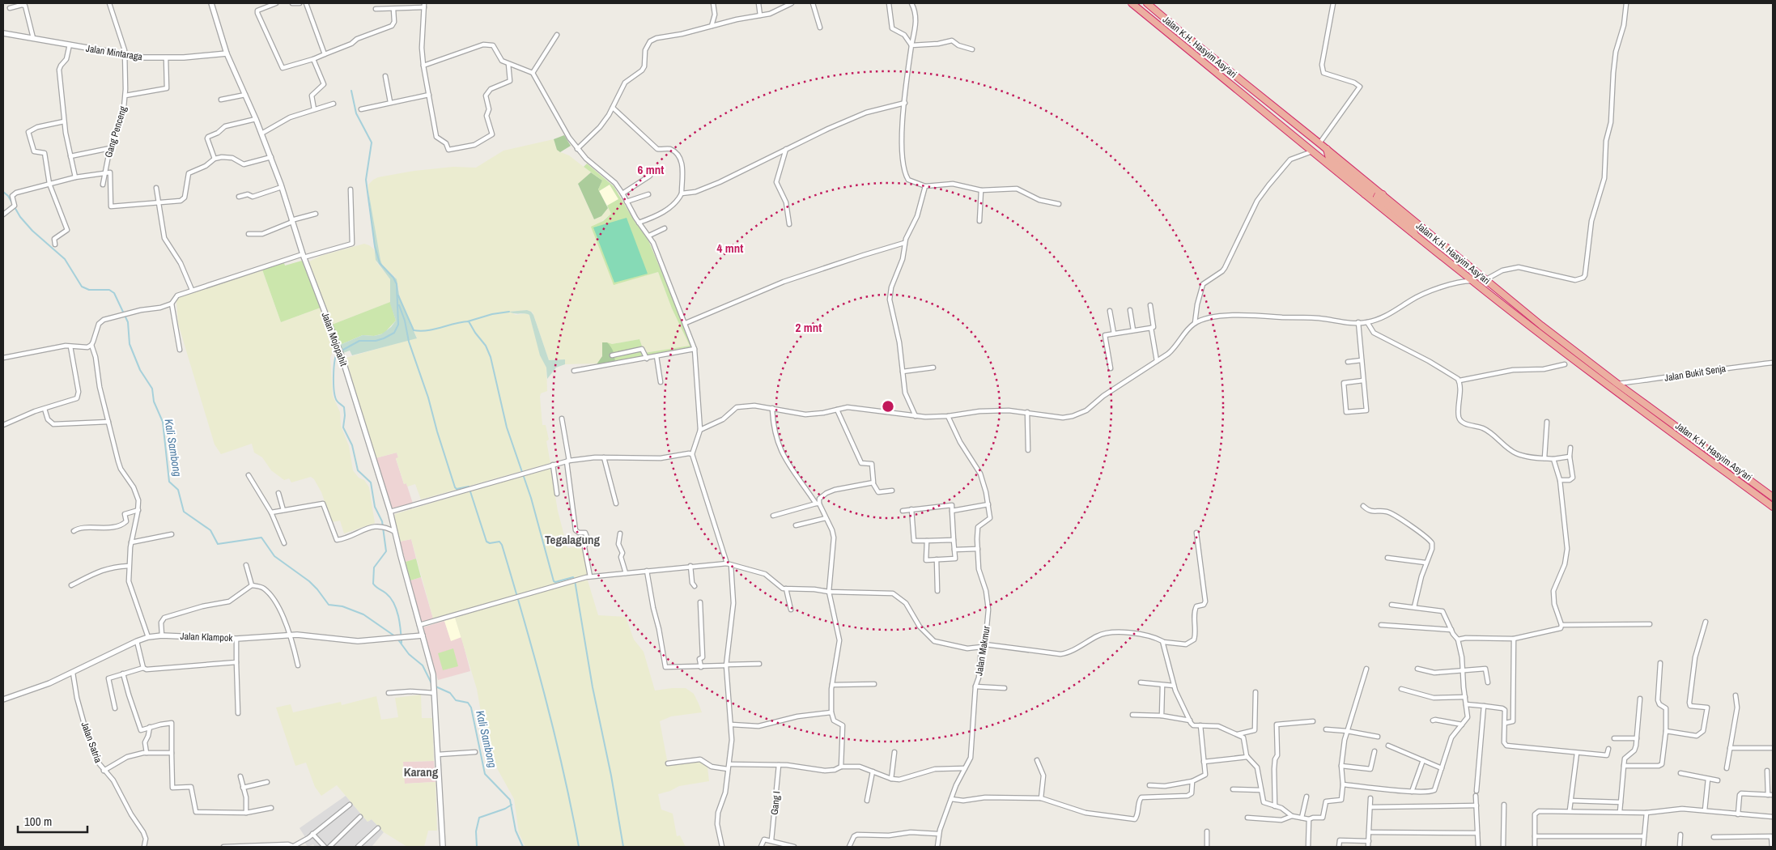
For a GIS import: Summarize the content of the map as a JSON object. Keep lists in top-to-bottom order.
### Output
{
  "streets": {
    "highway": ["Jalan K.H. Hasyim Asy'ari"],
    "street": [
      "Jalan Mintaraga",
      "Gang Penceng",
      "Jalan Mojopahit",
      "Jalan Bukit Senja",
      "Jalan Klampok",
      "Jalan Makmur",
      "Jalan Satria",
      "Gang I"
    ]
  },
  "crossings": [
    ["Jalan K.H. Hasyim Asy'ari", "Jalan Bukit Senja"],
    ["Jalan Mintaraga", "Gang Penceng"],
    ["Jalan Mintaraga", "Jalan Mojopahit"],
    ["Jalan Mojopahit", "Jalan Klampok"],
    ["Jalan Klampok", "Jalan Satria"]
  ],
  "districts": ["Tegalagung", "Karang"],
  "water": ["Kali Sambong"],
  "scale_bar": "100 m",
  "rings": ["6 mnt", "4 mnt", "2 mnt"]
}
